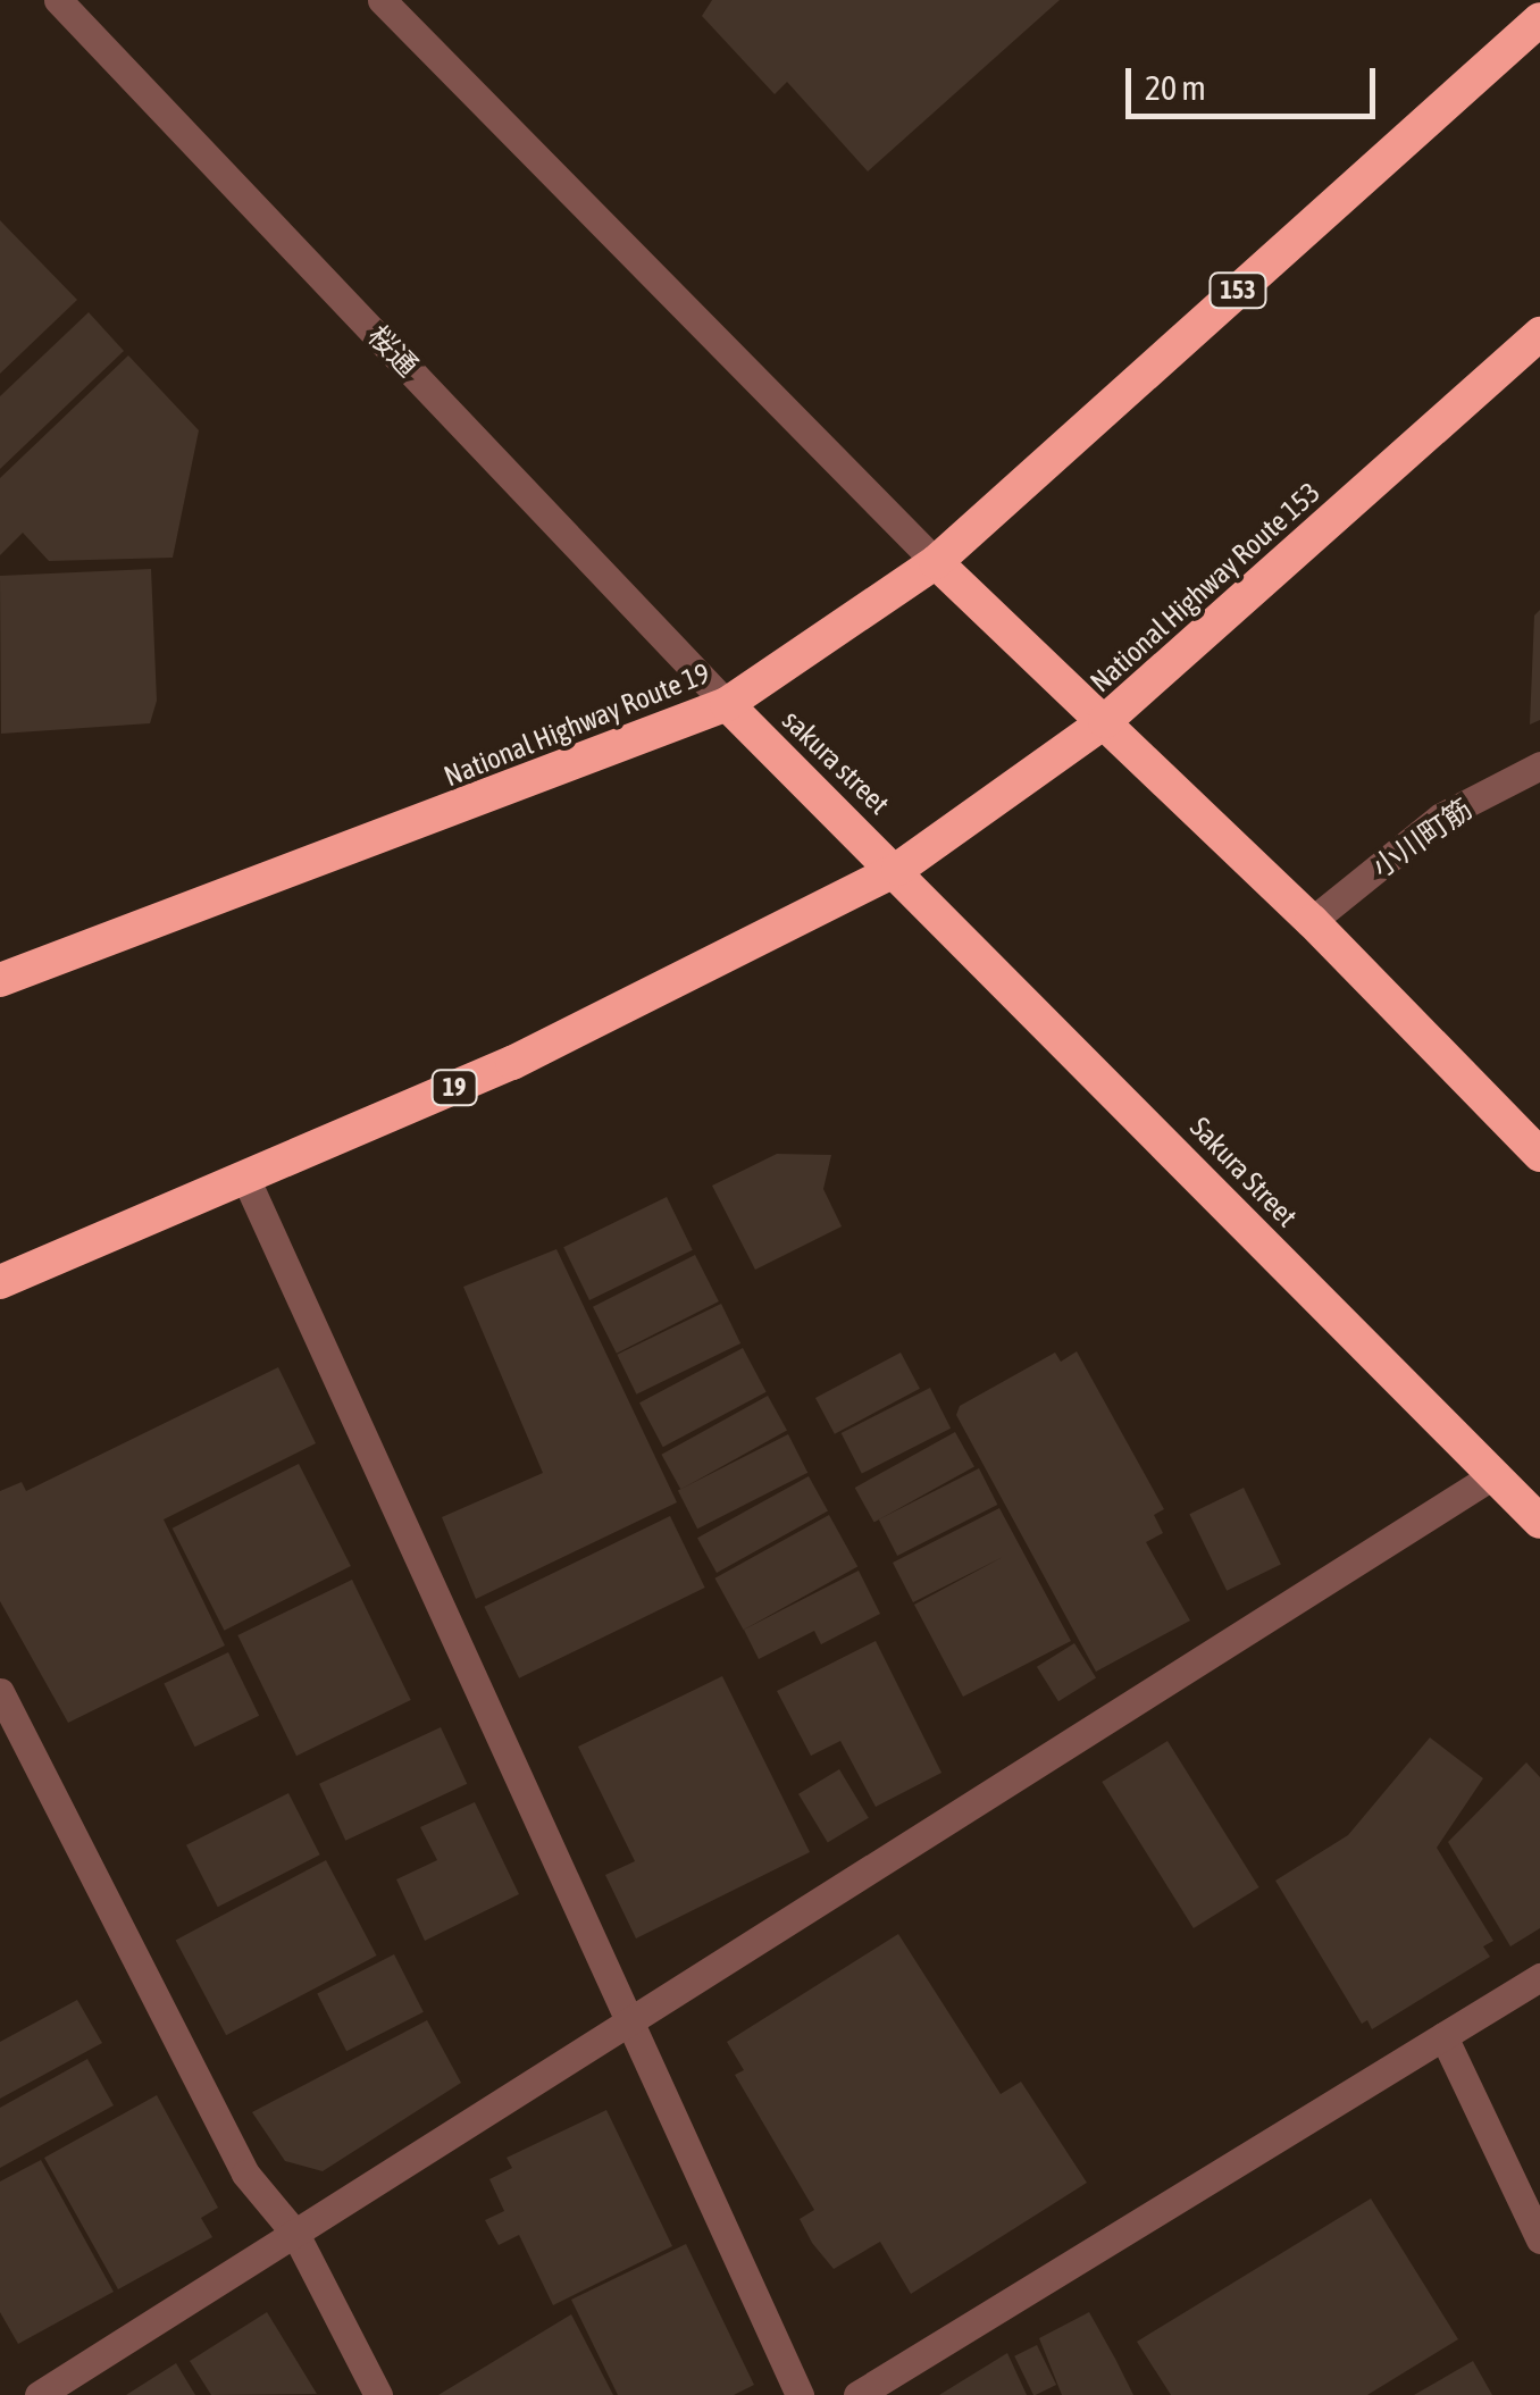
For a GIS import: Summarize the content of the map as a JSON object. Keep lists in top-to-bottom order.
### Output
{
  "streets": {
    "highway": [
      "153",
      "National Highway Route 153",
      "National Highway Route 19",
      "sakura street",
      "19",
      "Sakura Street"
    ],
    "street": ["桜通", "小川町筋"]
  },
  "crossings": [
    ["153", "National Highway Route 19"],
    ["桜通", "National Highway Route 19"],
    ["桜通", "sakura street"],
    ["National Highway Route 153", "sakura street"],
    ["National Highway Route 153", "19"],
    ["National Highway Route 153", "Sakura Street"],
    ["National Highway Route 19", "sakura street"],
    ["sakura street", "19"],
    ["sakura street", "Sakura Street"],
    ["19", "Sakura Street"]
  ],
  "scale_bar": "20 m"
}
